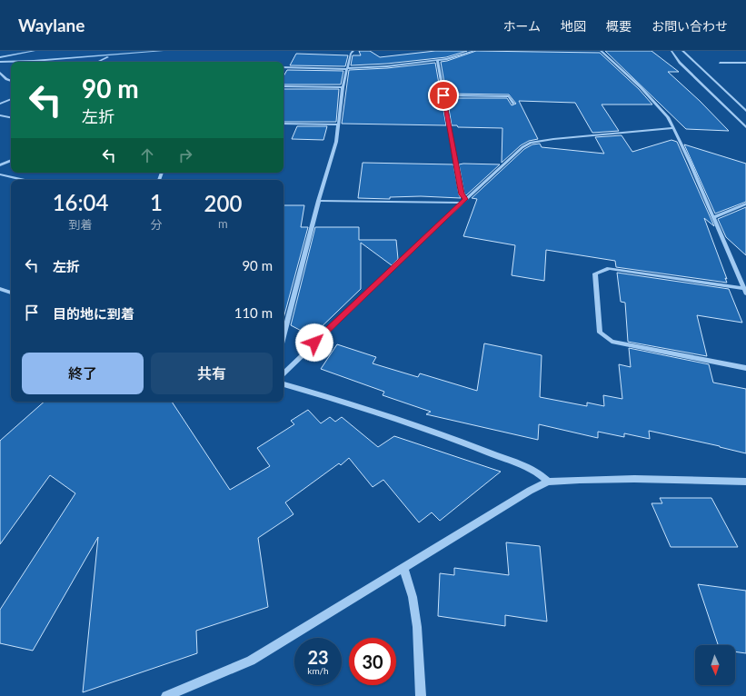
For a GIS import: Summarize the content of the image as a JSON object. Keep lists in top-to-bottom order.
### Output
{
  "north": "bottom",
  "page": {
    "header": "Waylane",
    "nav": [
      "ホーム",
      "地図",
      "概要",
      "お問い合わせ"
    ],
    "turn": ["90 m", "左折"],
    "eta": [
      "16:04",
      "到着",
      "1",
      "分",
      "200",
      "m"
    ],
    "list": [
      {
        "name": "左折",
        "value": "90 m"
      },
      {
        "name": "目的地に到着",
        "value": "110 m"
      }
    ],
    "buttons": ["終了", "共有"],
    "speed": "23 km/h",
    "limit": "30"
  }
}
